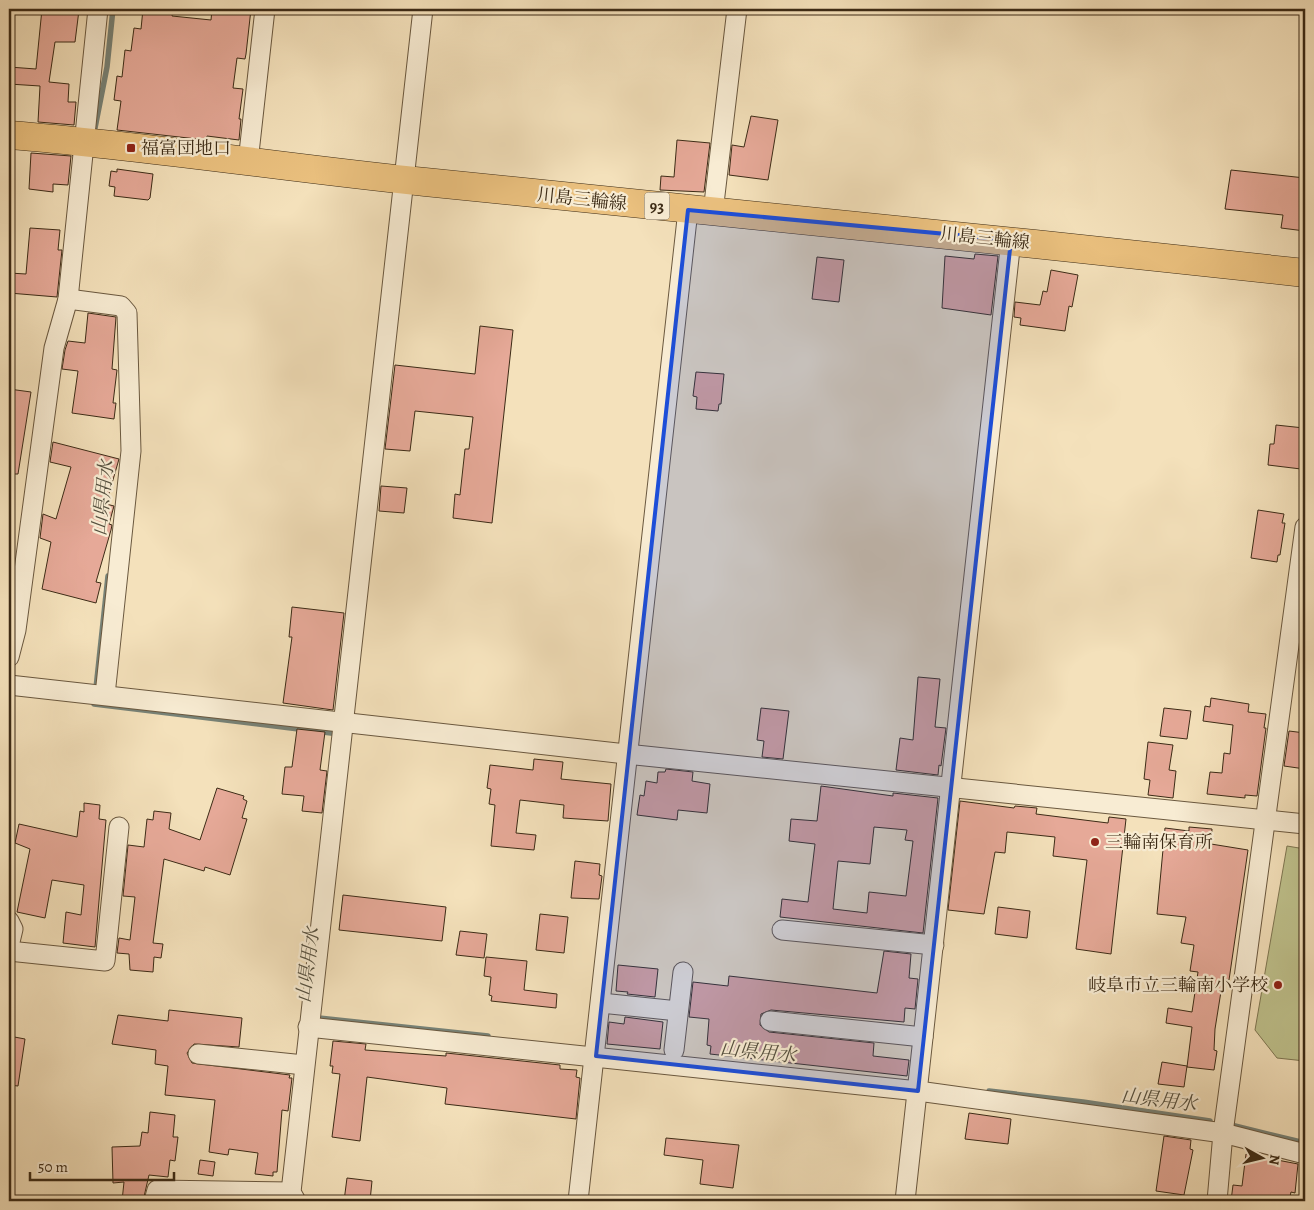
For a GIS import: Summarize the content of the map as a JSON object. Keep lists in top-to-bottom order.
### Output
{
  "streets": {
    "main road": ["川島三輪線", "93"]
  },
  "water": ["山県用水"],
  "places": {
    "transit": ["福富団地口"],
    "other": ["三輪南保育所", "岐阜市立三輪南小学校"]
  },
  "scale_bar": "50 m",
  "north": "right"
}
